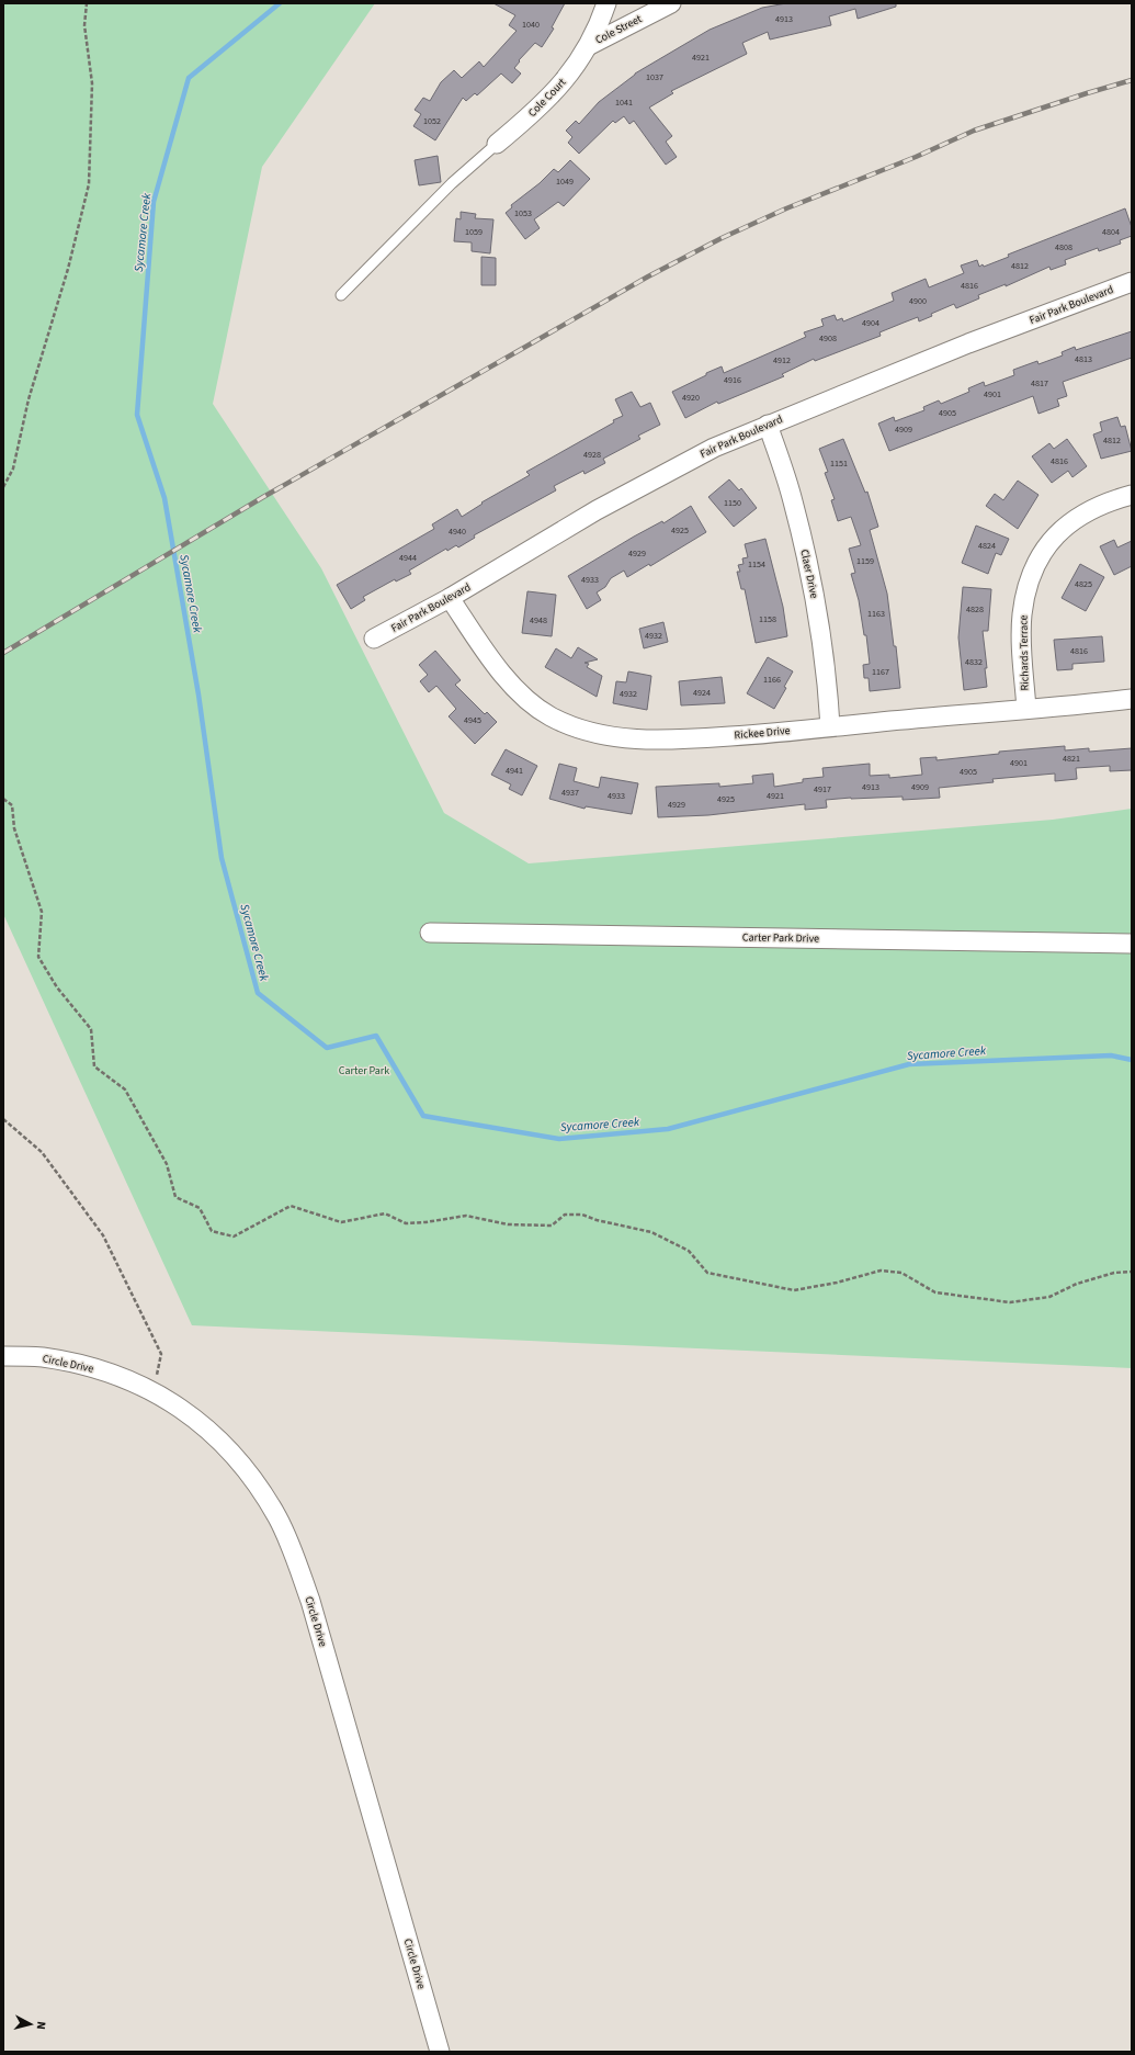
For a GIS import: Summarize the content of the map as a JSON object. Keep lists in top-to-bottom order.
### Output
{
  "streets": {
    "street": [
      "Cole Street",
      "Cole Court",
      "Fair Park Boulevard",
      "Claer Drive",
      "Richards Terrace",
      "Rickee Drive",
      "Carter Park Drive",
      "Circle Drive"
    ]
  },
  "crossings": [
    ["Cole Street", "Cole Court"],
    ["Fair Park Boulevard", "Claer Drive"],
    ["Fair Park Boulevard", "Rickee Drive"],
    ["Claer Drive", "Rickee Drive"],
    ["Richards Terrace", "Rickee Drive"]
  ],
  "water": ["Sycamore Creek"],
  "parks": ["Carter Park"],
  "house_numbers": [
    "4913",
    "1040",
    "4921",
    "1037",
    "1041",
    "1052",
    "1049",
    "1053",
    "1059",
    "4804",
    "4808",
    "4812",
    "4816",
    "4900",
    "4904",
    "4908",
    "4813",
    "4912",
    "4916",
    "4817",
    "4901",
    "4920",
    "4905",
    "4909",
    "4812",
    "4928",
    "4816",
    "1151",
    "1150",
    "4925",
    "4940",
    "4824",
    "4929",
    "4944",
    "1159",
    "1154",
    "4933",
    "4825",
    "4828",
    "1163",
    "1158",
    "4948",
    "4932",
    "4816",
    "4832",
    "1167",
    "1166",
    "4924",
    "4932",
    "4945",
    "4821",
    "4901",
    "4941",
    "4905",
    "4913",
    "4909",
    "4917",
    "4937",
    "4933",
    "4921",
    "4925",
    "4929"
  ],
  "north": "right"
}
